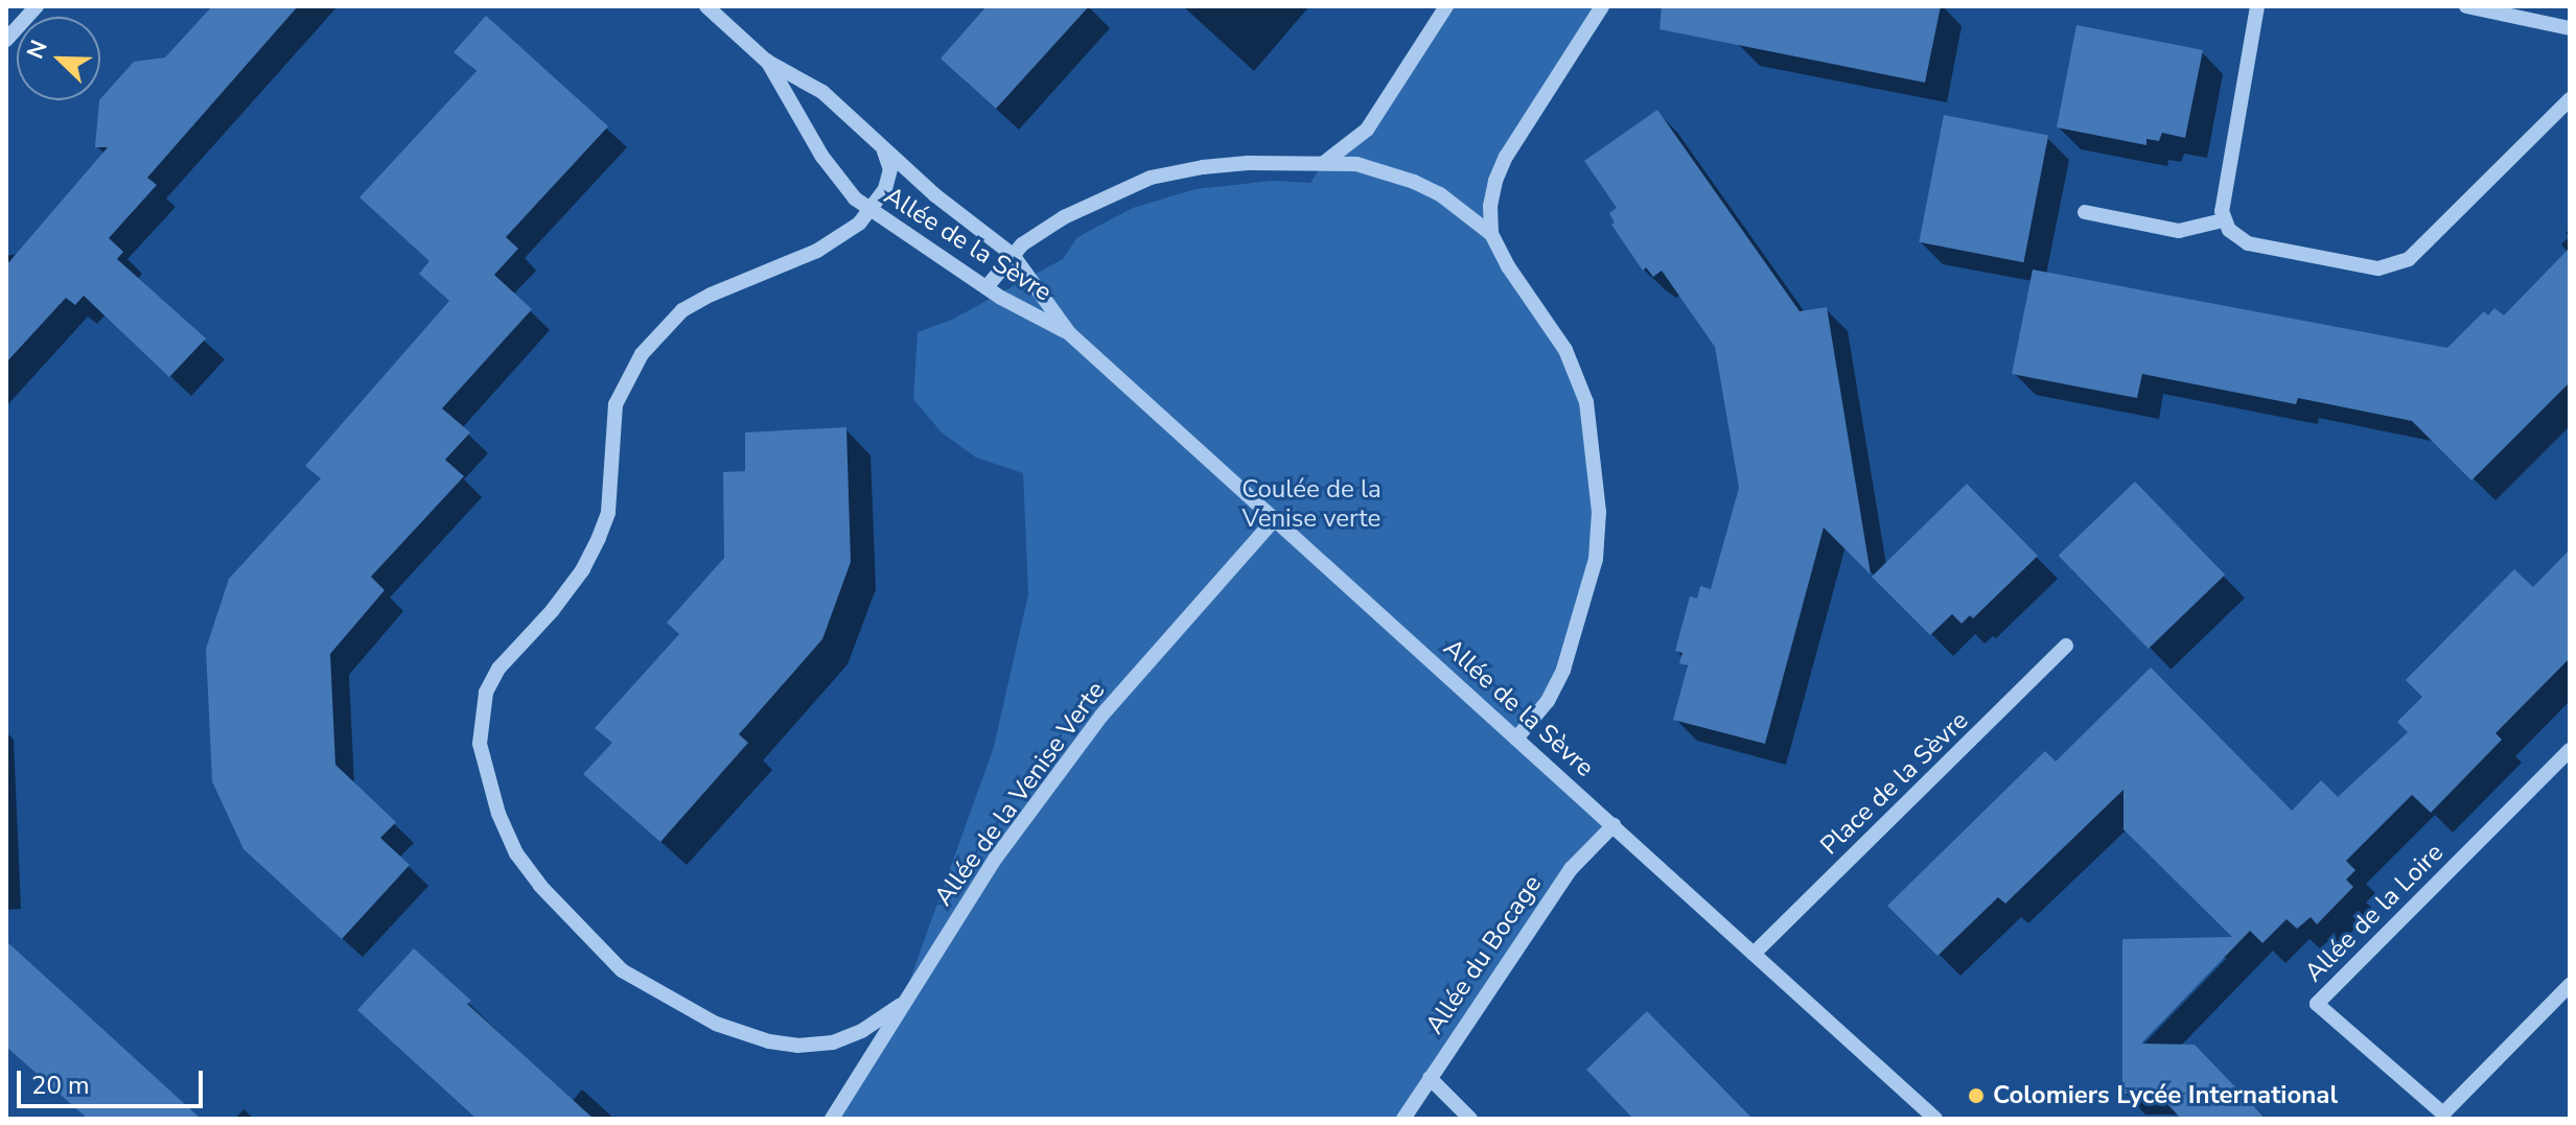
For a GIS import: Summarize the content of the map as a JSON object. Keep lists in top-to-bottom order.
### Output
{
  "streets": {
    "street": [
      "Allée de la Sèvre",
      "Place de la Sèvre",
      "Allée de la Venise Verte",
      "Allée de la Loire",
      "Allée du Bocage"
    ]
  },
  "crossings": [
    ["Allée de la Sèvre", "Place de la Sèvre"],
    ["Allée de la Sèvre", "Allée de la Venise Verte"],
    ["Allée de la Sèvre", "Allée du Bocage"]
  ],
  "parks": ["Coulée de la Venise verte"],
  "places": ["Colomiers Lycée International"],
  "scale_bar": "20 m",
  "north": "top left"
}
